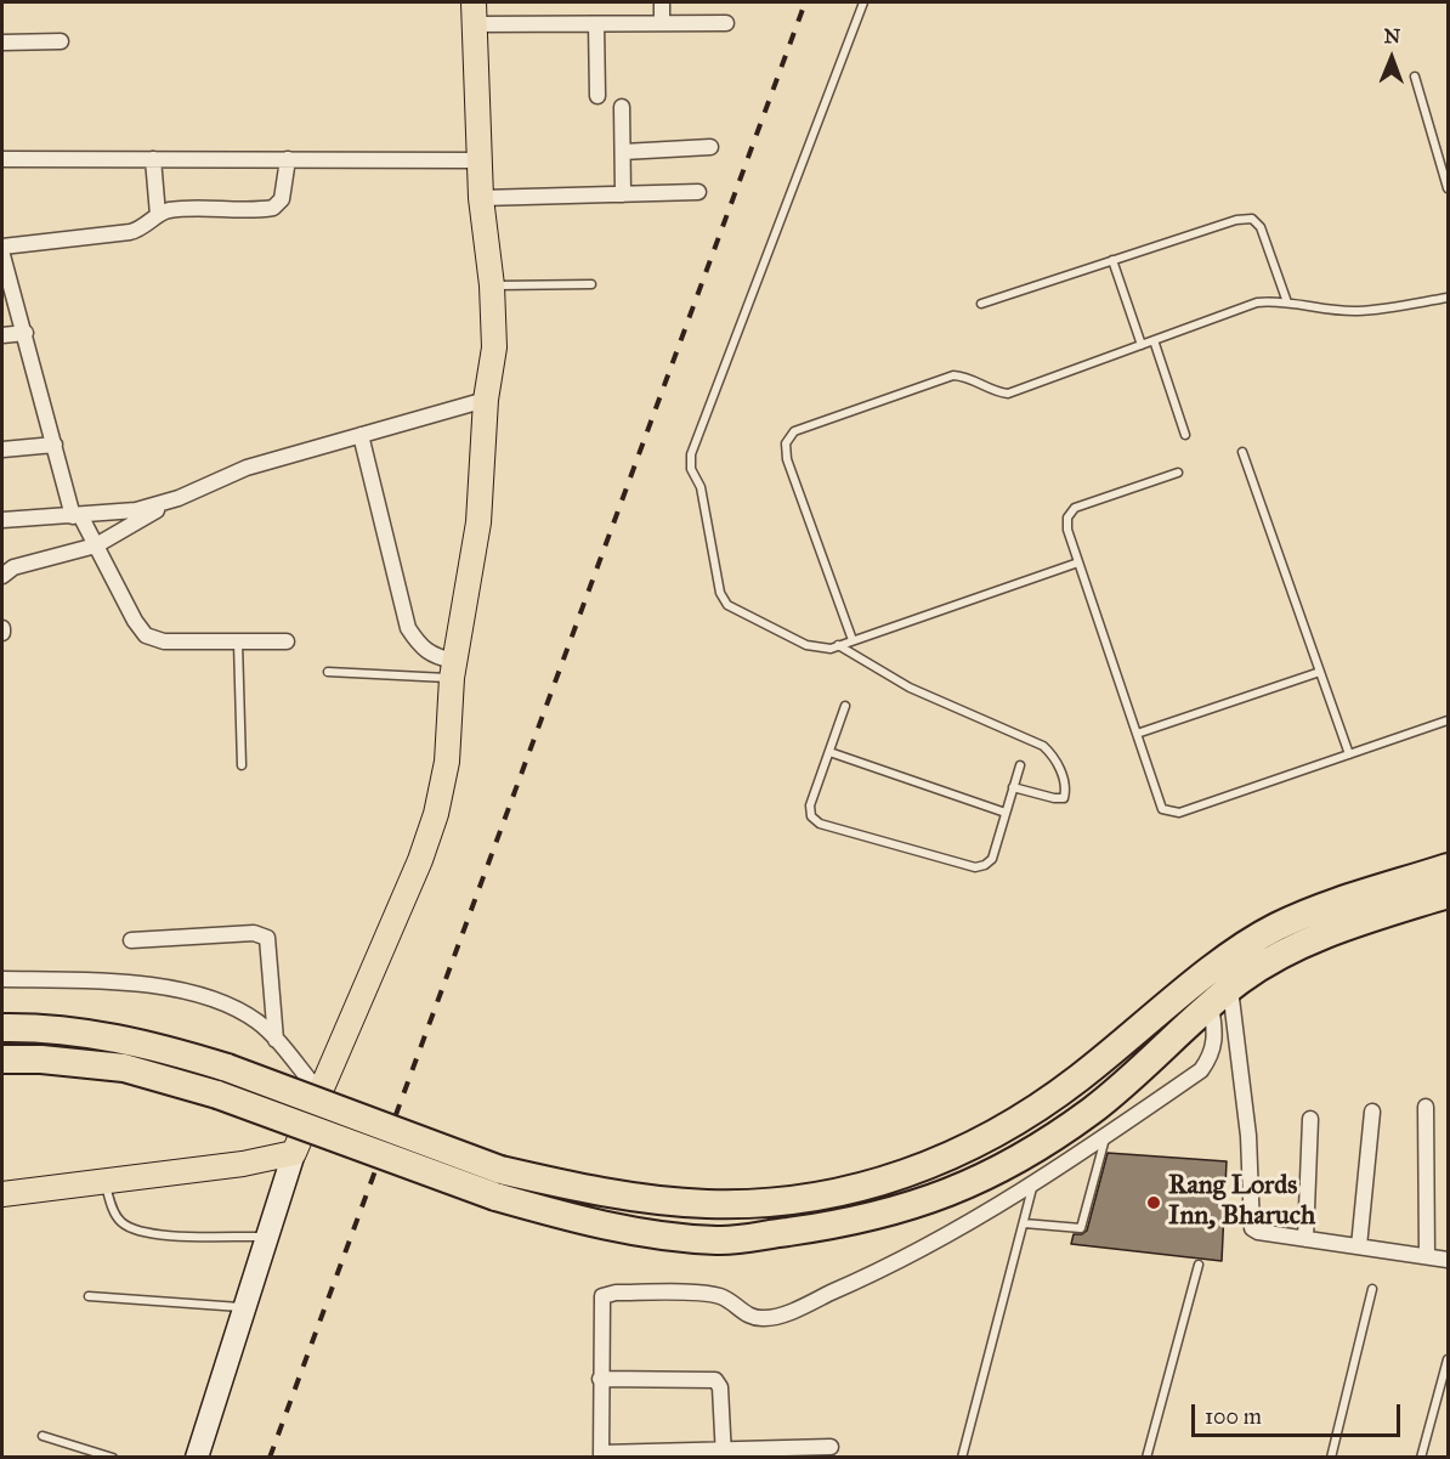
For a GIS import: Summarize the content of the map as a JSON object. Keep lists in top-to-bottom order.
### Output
{
  "places": ["Rang Lords Inn, Bharuch"],
  "scale_bar": "100 m",
  "north": "top"
}
